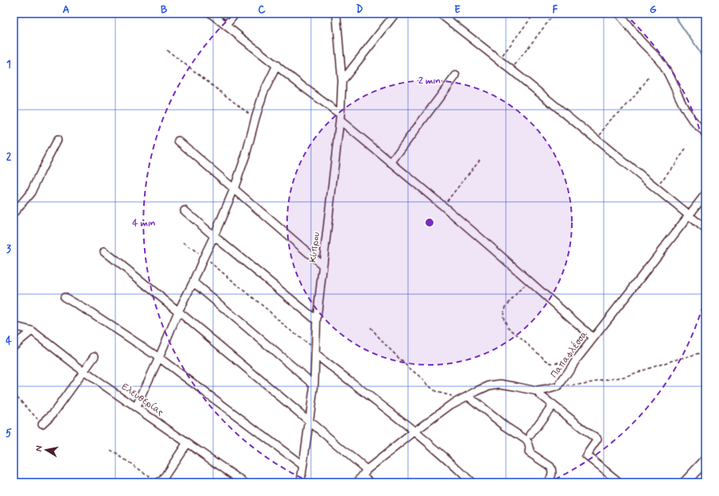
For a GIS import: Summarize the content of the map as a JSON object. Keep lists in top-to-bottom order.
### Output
{
  "streets": {
    "street": ["Κύπρου", "Παπαφλέσσα", "Ελευθερίας"]
  },
  "north": "left",
  "grid": {
    "columns": [
      "A",
      "B",
      "C",
      "D",
      "E",
      "F",
      "G"
    ],
    "rows": [
      "1",
      "2",
      "3",
      "4",
      "5"
    ]
  },
  "rings": ["2 min", "4 min"]
}
